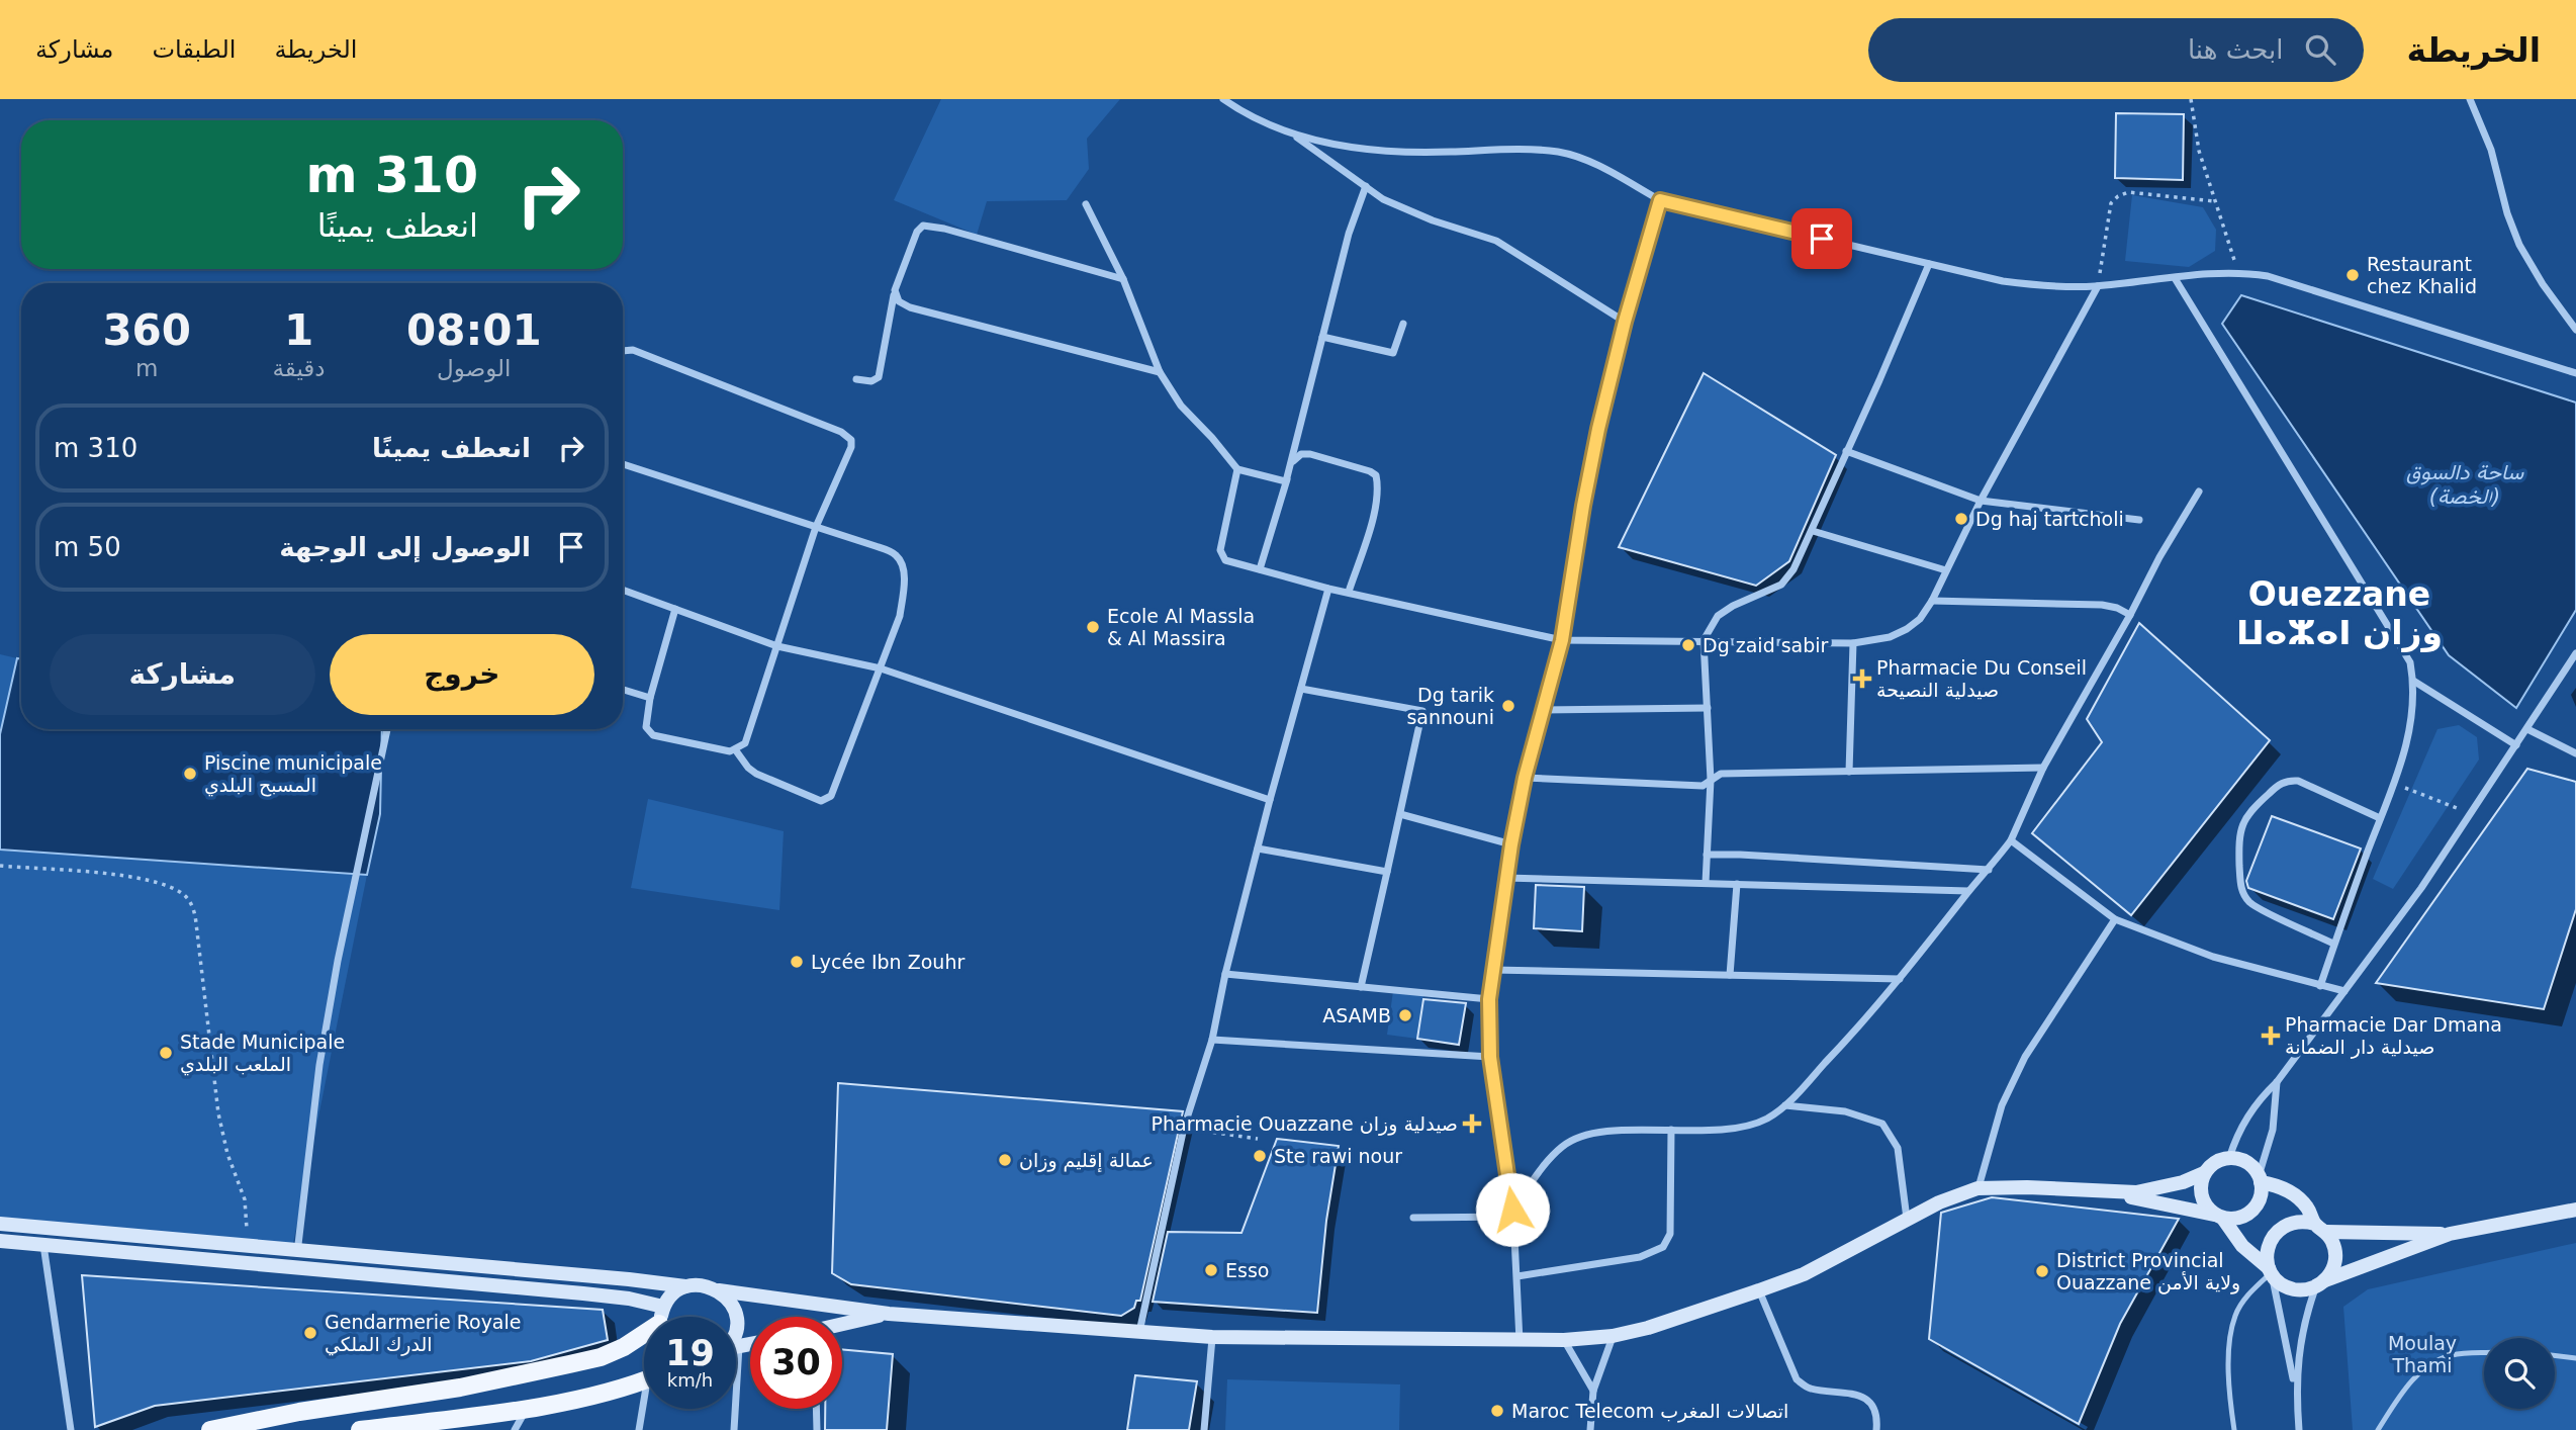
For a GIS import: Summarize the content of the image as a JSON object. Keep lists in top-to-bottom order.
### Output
{
  "districts": ["Ouezzane ⵡⴰⵣⴰⵏ وزان"],
  "water": ["ساحة دالسوق (الخصة)"],
  "parks": ["Moulay Thami"],
  "places": {
    "other": [
      "Restaurant chez Khalid",
      "Dg haj tartcholi",
      "Ecole Al Massla & Al Massira",
      "Dg zaid sabir",
      "Dg tarik sannouni",
      "Piscine municipale المسبح البلدي",
      "Lycée Ibn Zouhr",
      "ASAMB",
      "Stade Municipale الملعب البلدي",
      "Ste rawi nour",
      "عمالة إقليم وزان",
      "Esso",
      "District Provincial Ouazzane ولاية الأمن",
      "Gendarmerie Royale الدرك الملكي",
      "Maroc Telecom اتصالات المغرب"
    ],
    "health": ["Pharmacie Du Conseil صيدلية النصيحة", "Pharmacie Dar Dmana صيدلية دار الضمانة", "Pharmacie Ouazzane صيدلية وزان"]
  },
  "page": {
    "header": "الخريطة",
    "search": "ابحث هنا",
    "nav": ["الخريطة", "الطبقات", "مشاركة"],
    "turn": ["310 m", "انعطف يمينًا"],
    "eta": [
      "08:01",
      "الوصول",
      "1",
      "دقيقة",
      "360",
      "m"
    ],
    "list": [
      {
        "name": "انعطف يمينًا",
        "value": "310 m"
      },
      {
        "name": "الوصول إلى الوجهة",
        "value": "50 m"
      }
    ],
    "buttons": ["خروج", "مشاركة"],
    "speed": "19 km/h",
    "limit": "30"
  }
}
